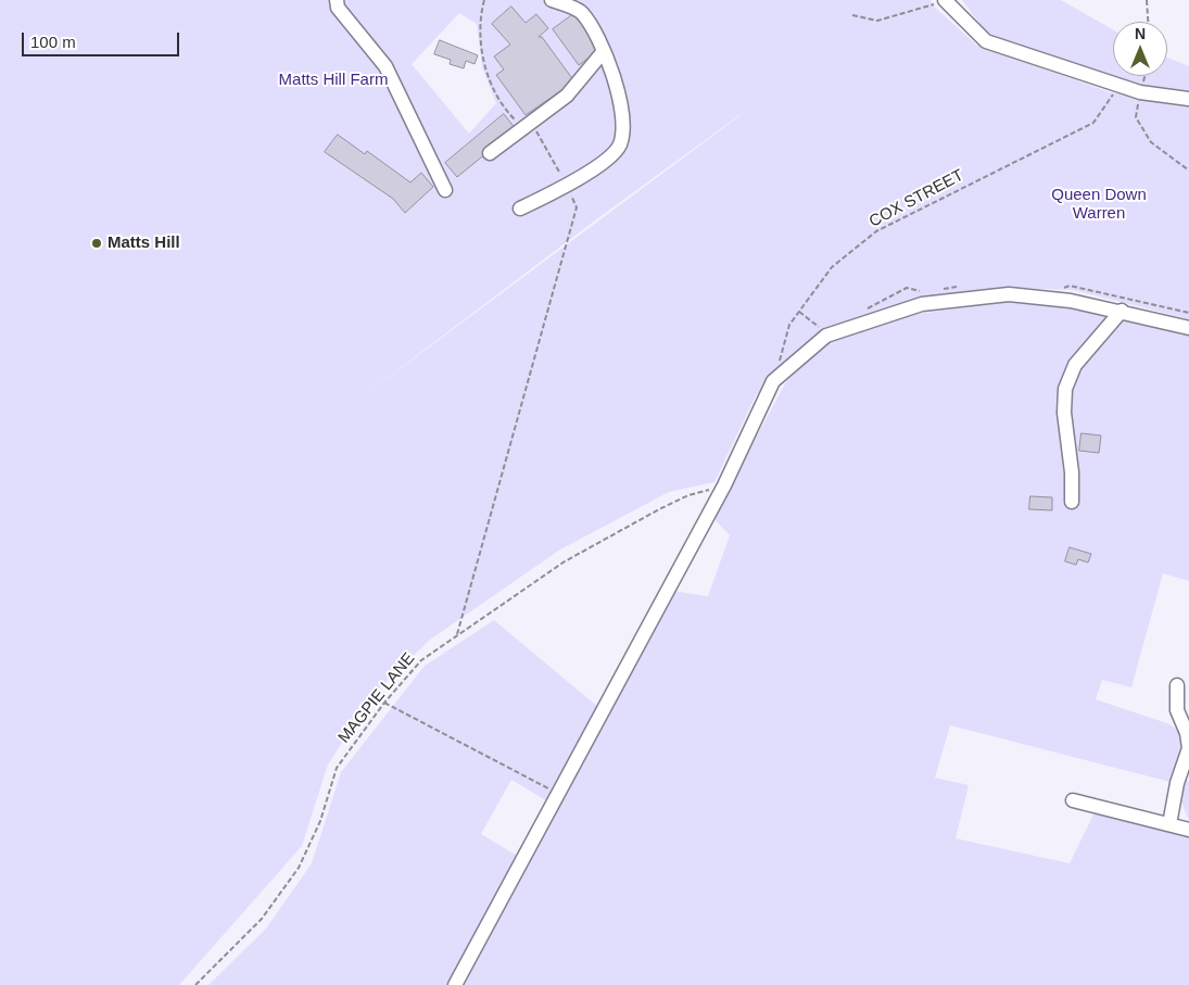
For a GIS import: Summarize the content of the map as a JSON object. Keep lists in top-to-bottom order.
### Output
{
  "streets": {
    "path": ["COX STREET", "MAGPIE LANE"]
  },
  "parks": ["Matts Hill Farm", "Queen Down Warren"],
  "places": ["Matts Hill"],
  "scale_bar": "100 m",
  "north": "top"
}
